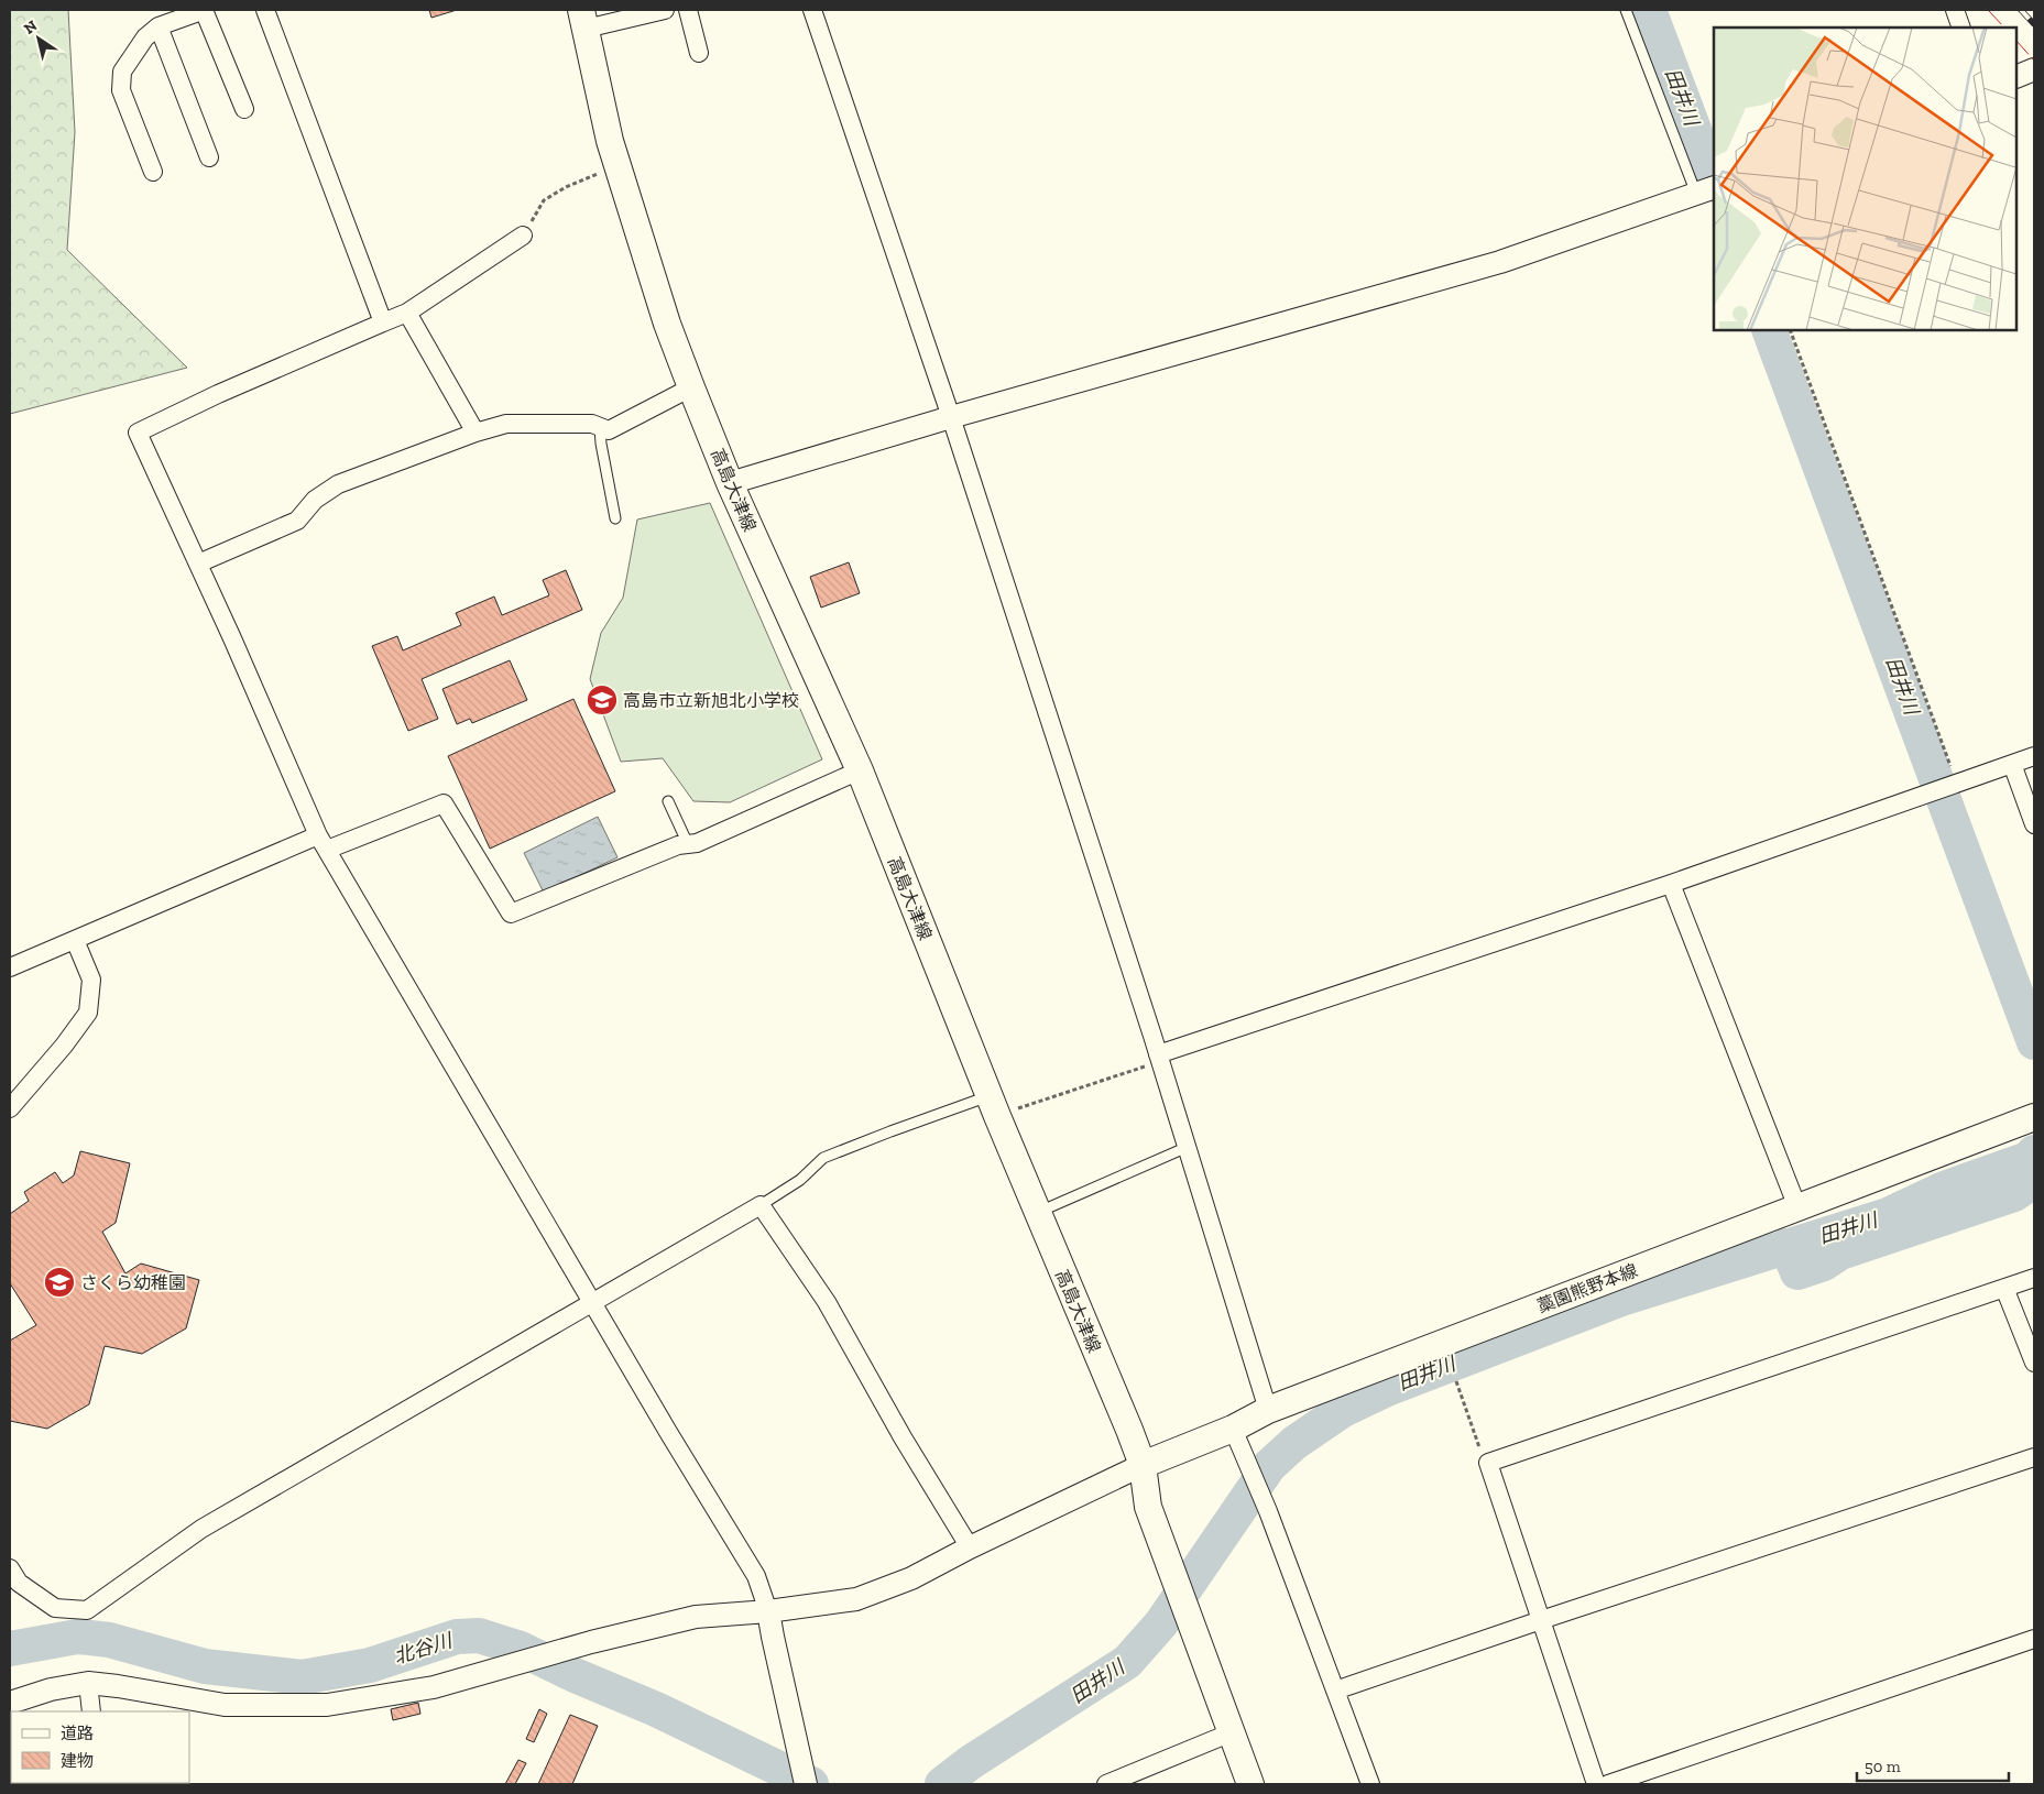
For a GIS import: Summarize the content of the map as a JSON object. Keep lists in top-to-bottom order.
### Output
{
  "streets": {
    "main road": ["高島大津線", "藁園熊野本線"]
  },
  "crossings": [
    ["高島大津線", "藁園熊野本線"]
  ],
  "water": ["田井川", "北谷川"],
  "places": {
    "school or university": ["高島市立新旭北小学校", "さくら幼稚園"]
  },
  "legend": ["道路", "建物"],
  "scale_bar": "50 m",
  "north": "top left"
}
